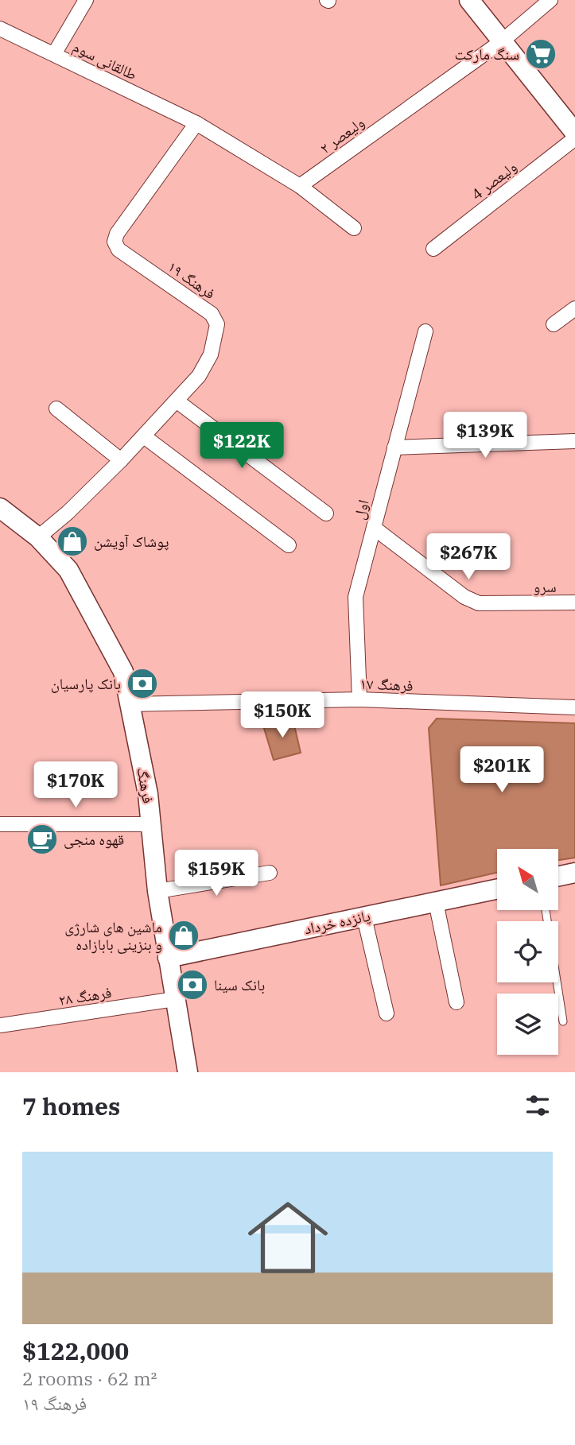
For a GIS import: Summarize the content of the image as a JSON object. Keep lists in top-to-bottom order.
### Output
{
  "streets": {
    "main road": ["فرهنگ", "پانزده خرداد"],
    "street": [
      "طالقانی سوم",
      "ولیعصر ٢",
      "ولیعصر 4",
      "فرهنگ ۱۹",
      "اول",
      "سرو",
      "فرهنگ ۱۷",
      "فرهنگ ۲۸"
    ]
  },
  "crossings": [
    ["طالقانی سوم", "فرهنگ ۱۹"],
    ["فرهنگ ۱۹", "فرهنگ"],
    ["اول", "سرو"],
    ["اول", "فرهنگ ۱۷"],
    ["فرهنگ ۱۷", "فرهنگ"],
    ["فرهنگ", "پانزده خرداد"],
    ["فرهنگ", "فرهنگ ۲۸"]
  ],
  "places": {
    "supermarket": ["سنگ مارکت"],
    "shop": ["پوشاک آویشن", "ماشین های شارژی و بنزینی بابازاده"],
    "bank": ["بانک پارسیان", "بانک سینا"],
    "cafe": ["قهوه منجی"]
  },
  "north": "top left",
  "page": {
    "price": [
      "$139K",
      "$122K",
      "$267K",
      "$150K",
      "$201K",
      "$170K",
      "$159K"
    ],
    "heading": "7 homes",
    "list": [
      {
        "name": "$122,000",
        "note": "2 rooms · 62 m² · فرهنگ ۱۹"
      }
    ]
  }
}
